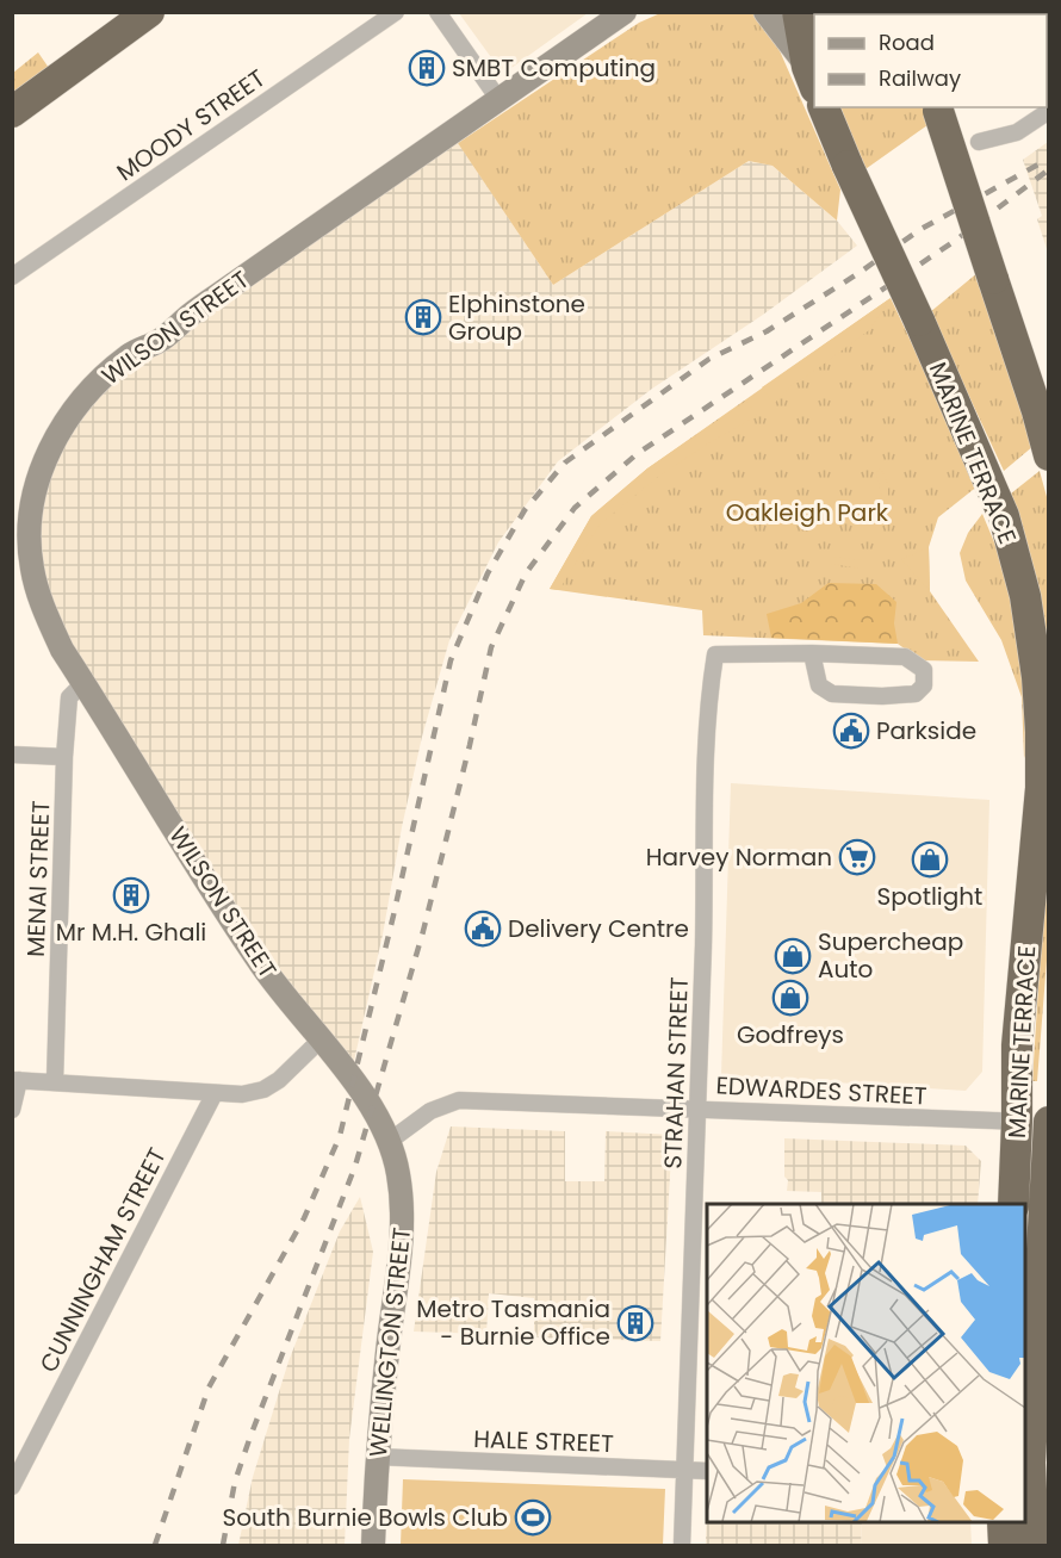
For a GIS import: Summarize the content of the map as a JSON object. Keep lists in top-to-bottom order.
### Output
{
  "streets": {
    "highway": ["MARINE TERRACE"],
    "street": [
      "MOODY STREET",
      "WILSON STREET",
      "MENAI STREET",
      "STRAHAN STREET",
      "EDWARDES STREET",
      "CUNNINGHAM STREET",
      "WELLINGTON STREET",
      "HALE STREET"
    ]
  },
  "crossings": [
    ["WILSON STREET", "MENAI STREET"],
    ["WILSON STREET", "EDWARDES STREET"],
    ["WILSON STREET", "WELLINGTON STREET"],
    ["MARINE TERRACE", "EDWARDES STREET"],
    ["STRAHAN STREET", "EDWARDES STREET"],
    ["STRAHAN STREET", "HALE STREET"],
    ["EDWARDES STREET", "WELLINGTON STREET"],
    ["WELLINGTON STREET", "HALE STREET"]
  ],
  "parks": ["Oakleigh Park"],
  "places": {
    "building": [
      "SMBT Computing",
      "Elphinstone Group",
      "Mr M.H. Ghali",
      "Metro Tasmania - Burnie Office"
    ],
    "public building": ["Parkside", "Delivery Centre"],
    "supermarket": ["Harvey Norman"],
    "shop": ["Spotlight", "Supercheap Auto", "Godfreys"],
    "sports": ["South Burnie Bowls Club"]
  },
  "legend": ["Road", "Railway"]
}
